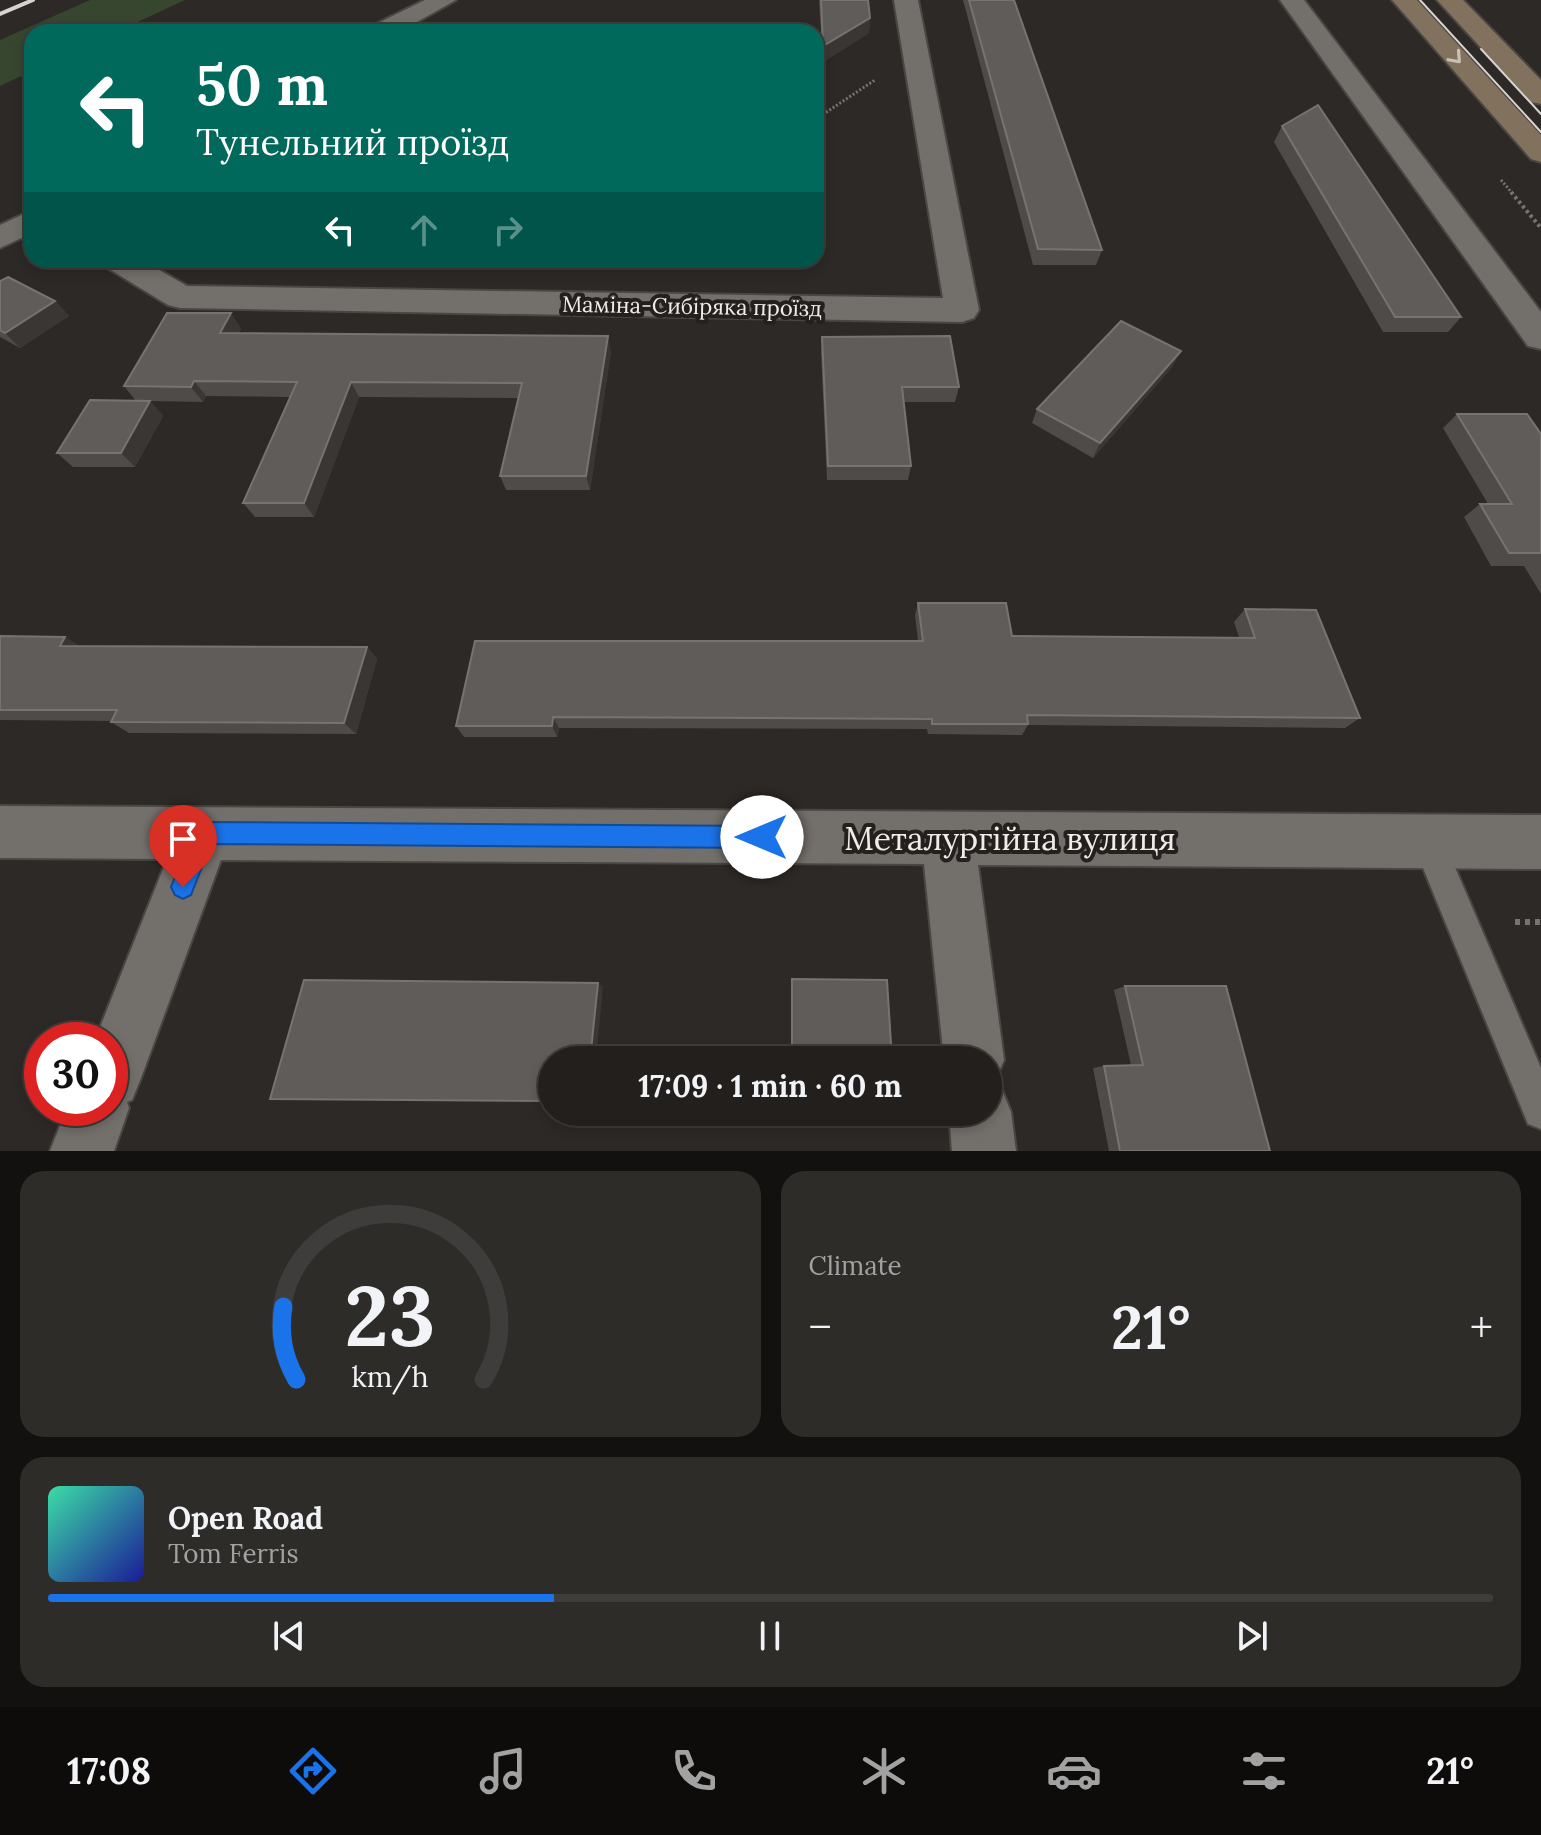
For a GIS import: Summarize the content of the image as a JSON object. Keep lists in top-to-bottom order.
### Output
{
  "streets": {
    "street": ["Маміна-Сибіряка проїзд", "Металургійна вулиця"]
  },
  "page": {
    "turn": ["50 m", "Тунельний проїзд"],
    "limit": "30",
    "trip": "17:09 · 1 min · 60 m",
    "tile": "Climate",
    "heat": ["−", "21°", "+"],
    "song": ["Open Road", "Tom Ferris"],
    "tabs": ["17:08", "21°"],
    "gauge": ["23", "km/h"]
  }
}
